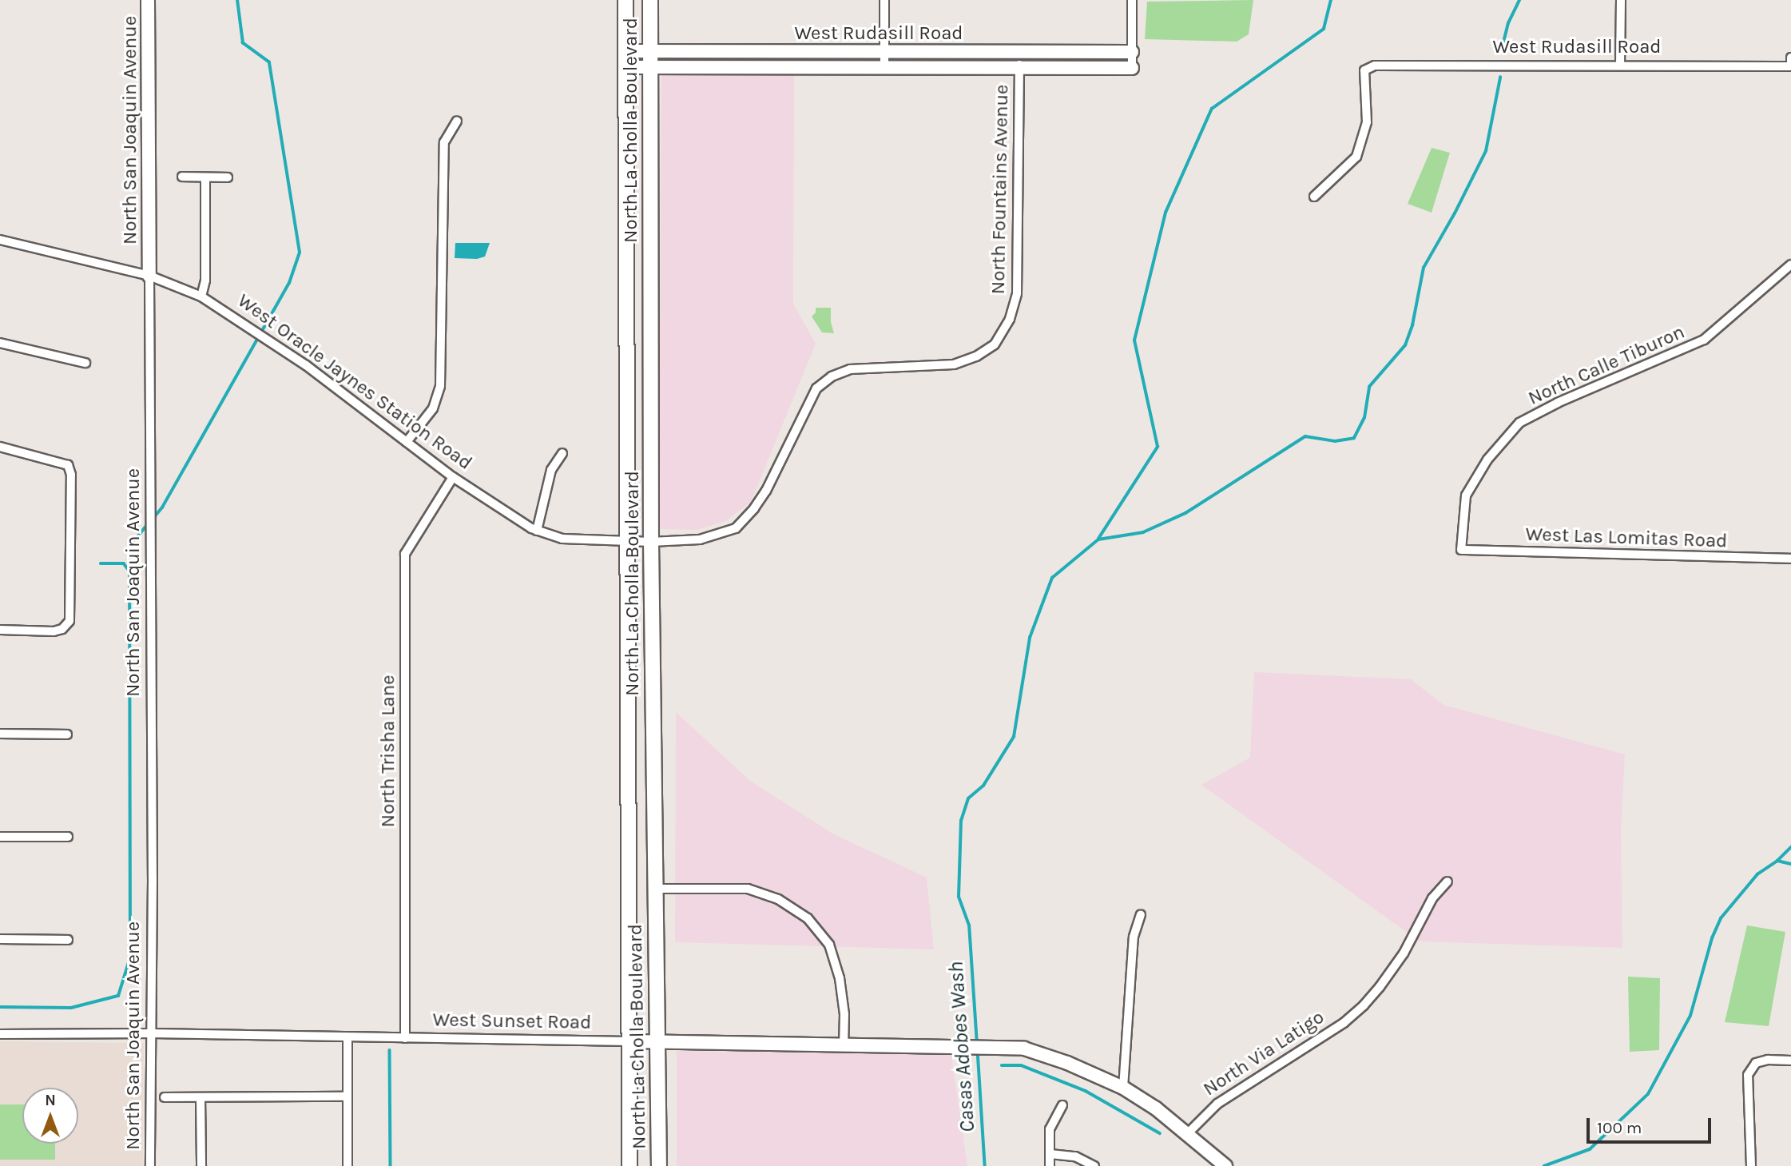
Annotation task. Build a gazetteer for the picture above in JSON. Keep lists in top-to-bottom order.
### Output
{
  "streets": {
    "main road": ["North La Cholla Boulevard"],
    "street": [
      "West Rudasill Road",
      "North San Joaquin Avenue",
      "North Fountains Avenue",
      "North Calle Tiburon",
      "West Oracle Jaynes Station Road",
      "West Las Lomitas Road",
      "North Trisha Lane",
      "West Sunset Road",
      "North Via Latigo"
    ]
  },
  "crossings": [
    ["West Rudasill Road", "North La Cholla Boulevard"],
    ["West Rudasill Road", "North Fountains Avenue"],
    ["North San Joaquin Avenue", "West Oracle Jaynes Station Road"],
    ["North San Joaquin Avenue", "West Sunset Road"],
    ["North La Cholla Boulevard", "North Fountains Avenue"],
    ["North La Cholla Boulevard", "West Oracle Jaynes Station Road"],
    ["North La Cholla Boulevard", "West Sunset Road"],
    ["North Fountains Avenue", "West Oracle Jaynes Station Road"],
    ["North Calle Tiburon", "West Las Lomitas Road"],
    ["West Oracle Jaynes Station Road", "North Trisha Lane"],
    ["North Trisha Lane", "West Sunset Road"]
  ],
  "water": ["Casas Adobes Wash"],
  "scale_bar": "100 m",
  "north": "top"
}
